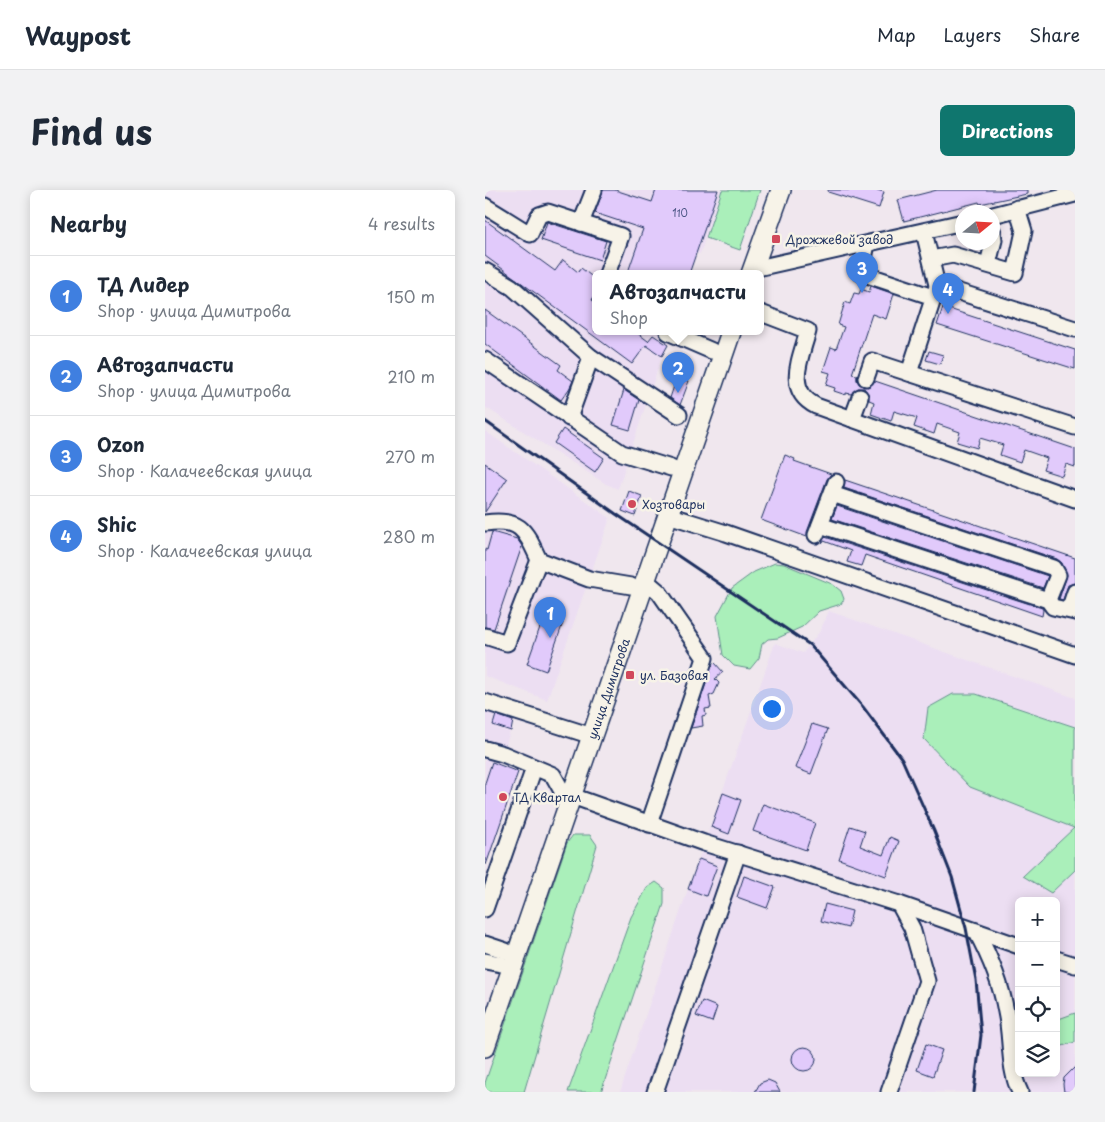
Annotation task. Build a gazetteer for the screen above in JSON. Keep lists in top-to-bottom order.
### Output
{
  "streets": {
    "main road": ["улица Димитрова"]
  },
  "places": {
    "transit": ["Дрожжевой завод", "ул. Базовая"],
    "other": ["Хозтовары", "ТД Квартал"]
  },
  "house_numbers": ["110"],
  "north": "right",
  "page": {
    "header": "Waypost",
    "nav": ["Map", "Layers", "Share"],
    "title": "Find us",
    "buttons": "Directions",
    "heading": ["Nearby", "4 results"],
    "pins": [
      "3",
      "4",
      "2",
      "1"
    ],
    "list": [
      {
        "mark": "1",
        "name": "ТД Лидер",
        "note": "Shop · улица Димитрова",
        "value": "150 m"
      },
      {
        "mark": "2",
        "name": "Автозапчасти",
        "note": "Shop · улица Димитрова",
        "value": "210 m"
      },
      {
        "mark": "3",
        "name": "Ozon",
        "note": "Shop · Калачеевская улица",
        "value": "270 m"
      },
      {
        "mark": "4",
        "name": "Shic",
        "note": "Shop · Калачеевская улица",
        "value": "280 m"
      }
    ],
    "popup": ["Автозапчасти", "Shop"],
    "map_buttons": ["+", "−"]
  }
}
